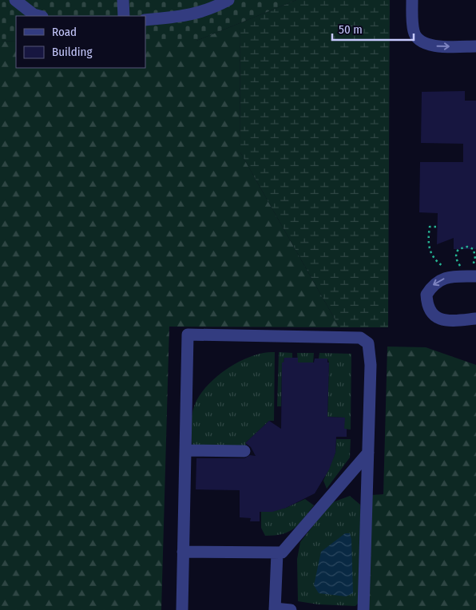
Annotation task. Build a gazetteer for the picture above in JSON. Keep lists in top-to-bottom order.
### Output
{
  "legend": ["Road", "Building"],
  "scale_bar": "50 m"
}
